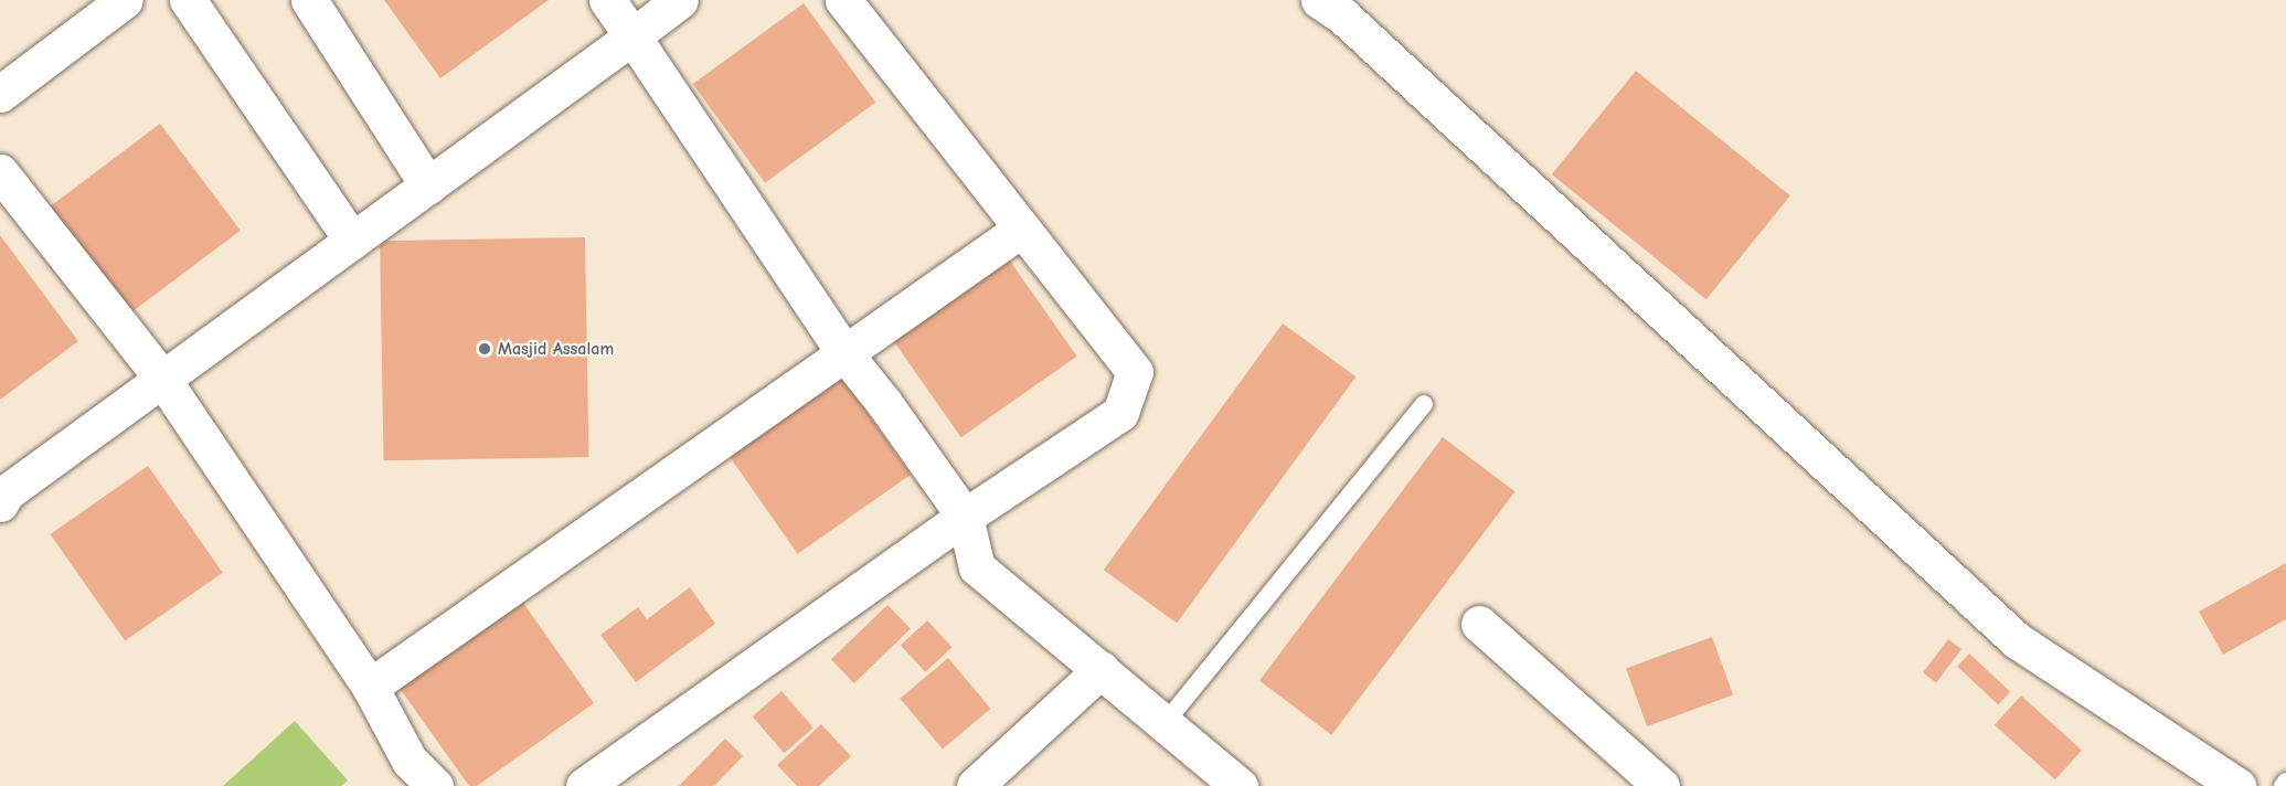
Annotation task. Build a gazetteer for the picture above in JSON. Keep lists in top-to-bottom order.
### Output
{
  "places": ["Masjid Assalam"]
}
